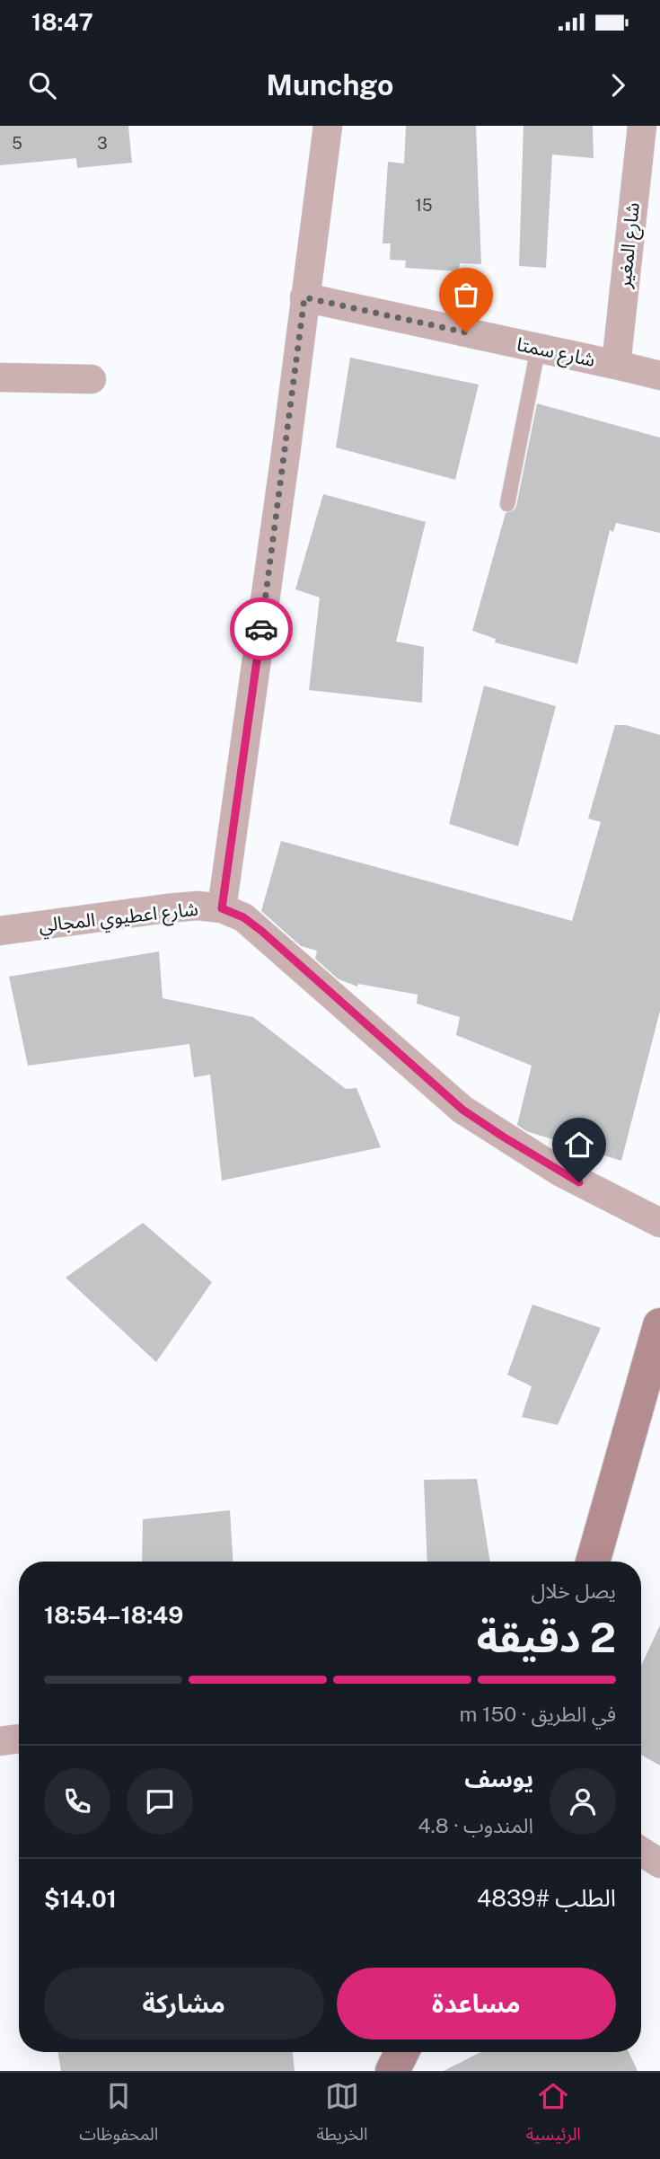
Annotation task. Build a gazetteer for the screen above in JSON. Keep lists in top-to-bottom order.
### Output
{
  "streets": {
    "street": ["شارع المغير", "شارع سمتا", "شارع اعطيوي المجالي"]
  },
  "crossings": [
    ["شارع المغير", "شارع سمتا"]
  ],
  "house_numbers": ["5", "3", "15"],
  "page": {
    "status": "18:47",
    "header": "Munchgo",
    "heading": ["2 دقيقة", "يصل خلال", "18:49–18:54"],
    "panel": [
      "يوسف",
      "المندوب · 4.8",
      "الطلب #4839",
      "$14.01"
    ],
    "bar": "في الطريق · 150 m",
    "buttons": ["مساعدة", "مشاركة"],
    "tabs": ["الرئيسية", "الخريطة", "المحفوظات"]
  }
}
